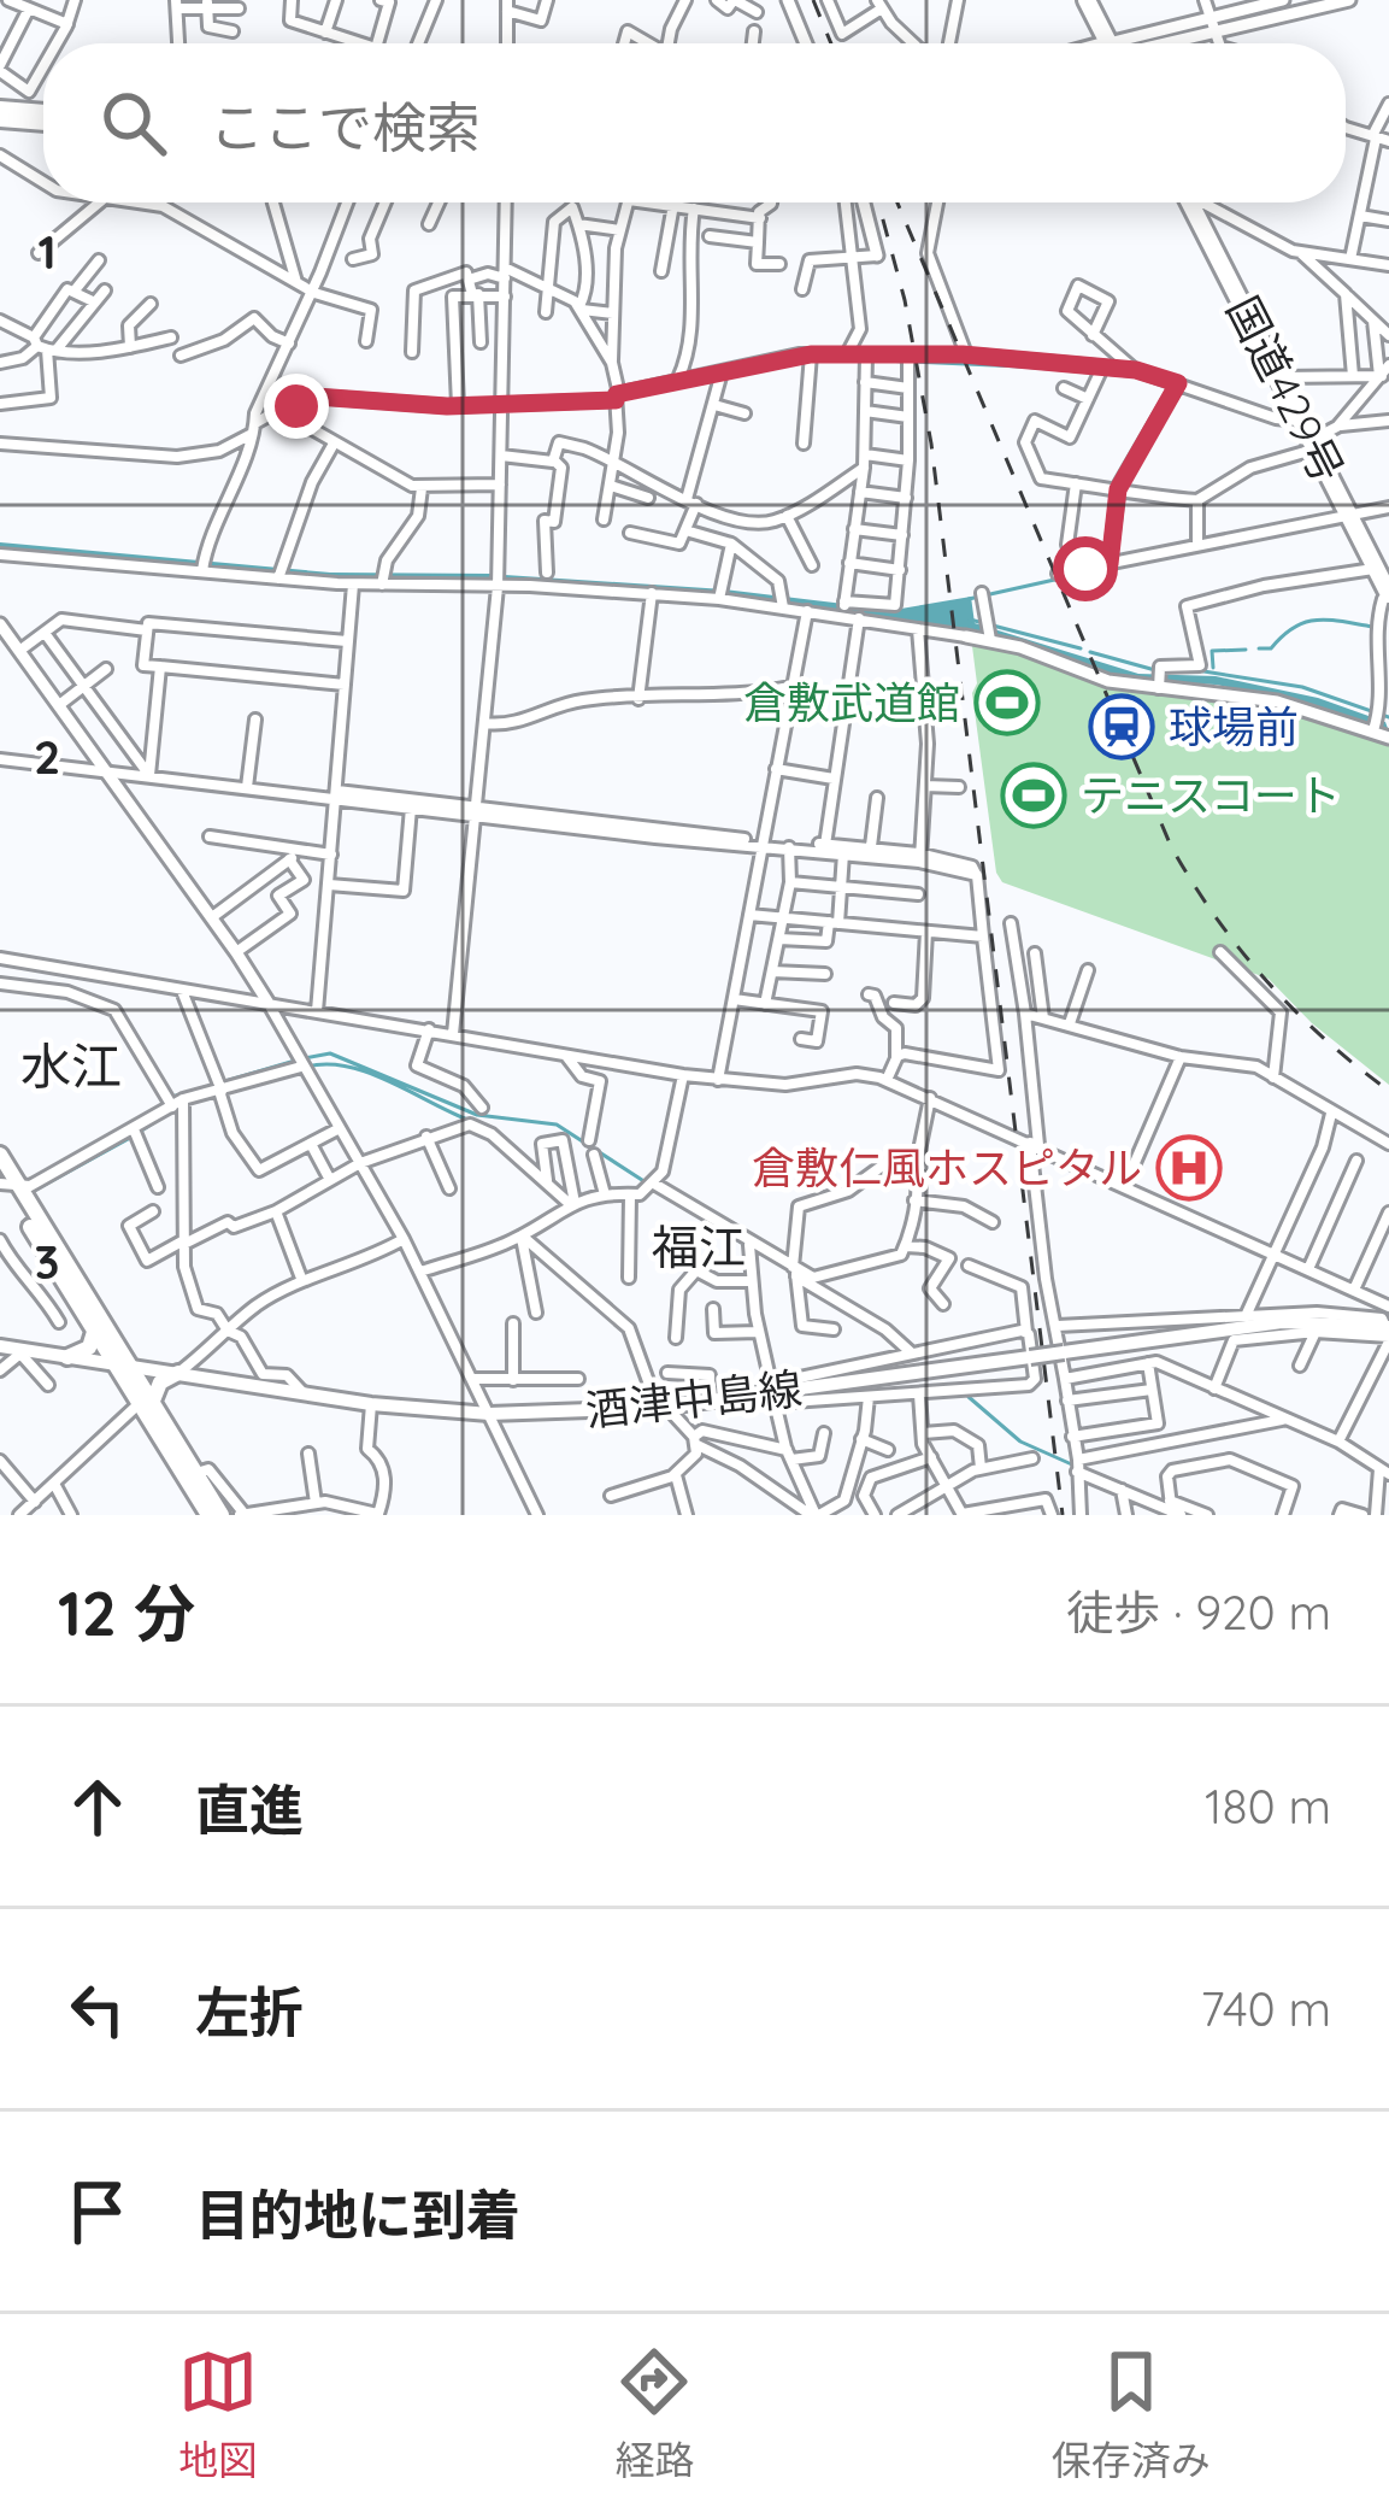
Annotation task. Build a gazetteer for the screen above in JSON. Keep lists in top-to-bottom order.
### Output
{
  "streets": {
    "highway": ["国道429号"],
    "main road": ["酒津中島線"]
  },
  "districts": ["水江", "福江"],
  "places": {
    "sports": ["倉敷武道館", "テニスコート"],
    "station": ["球場前"],
    "hospital": ["倉敷仁風ホスピタル"]
  },
  "page": {
    "search": "ここで検索",
    "heading": ["12 分", "徒歩 · 920 m"],
    "list": [
      ["直進", "180 m"],
      ["左折", "740 m"],
      "目的地に到着"
    ],
    "nav": ["地図", "経路", "保存済み"]
  },
  "grid": {
    "rows": ["1", "2", "3"]
  }
}
